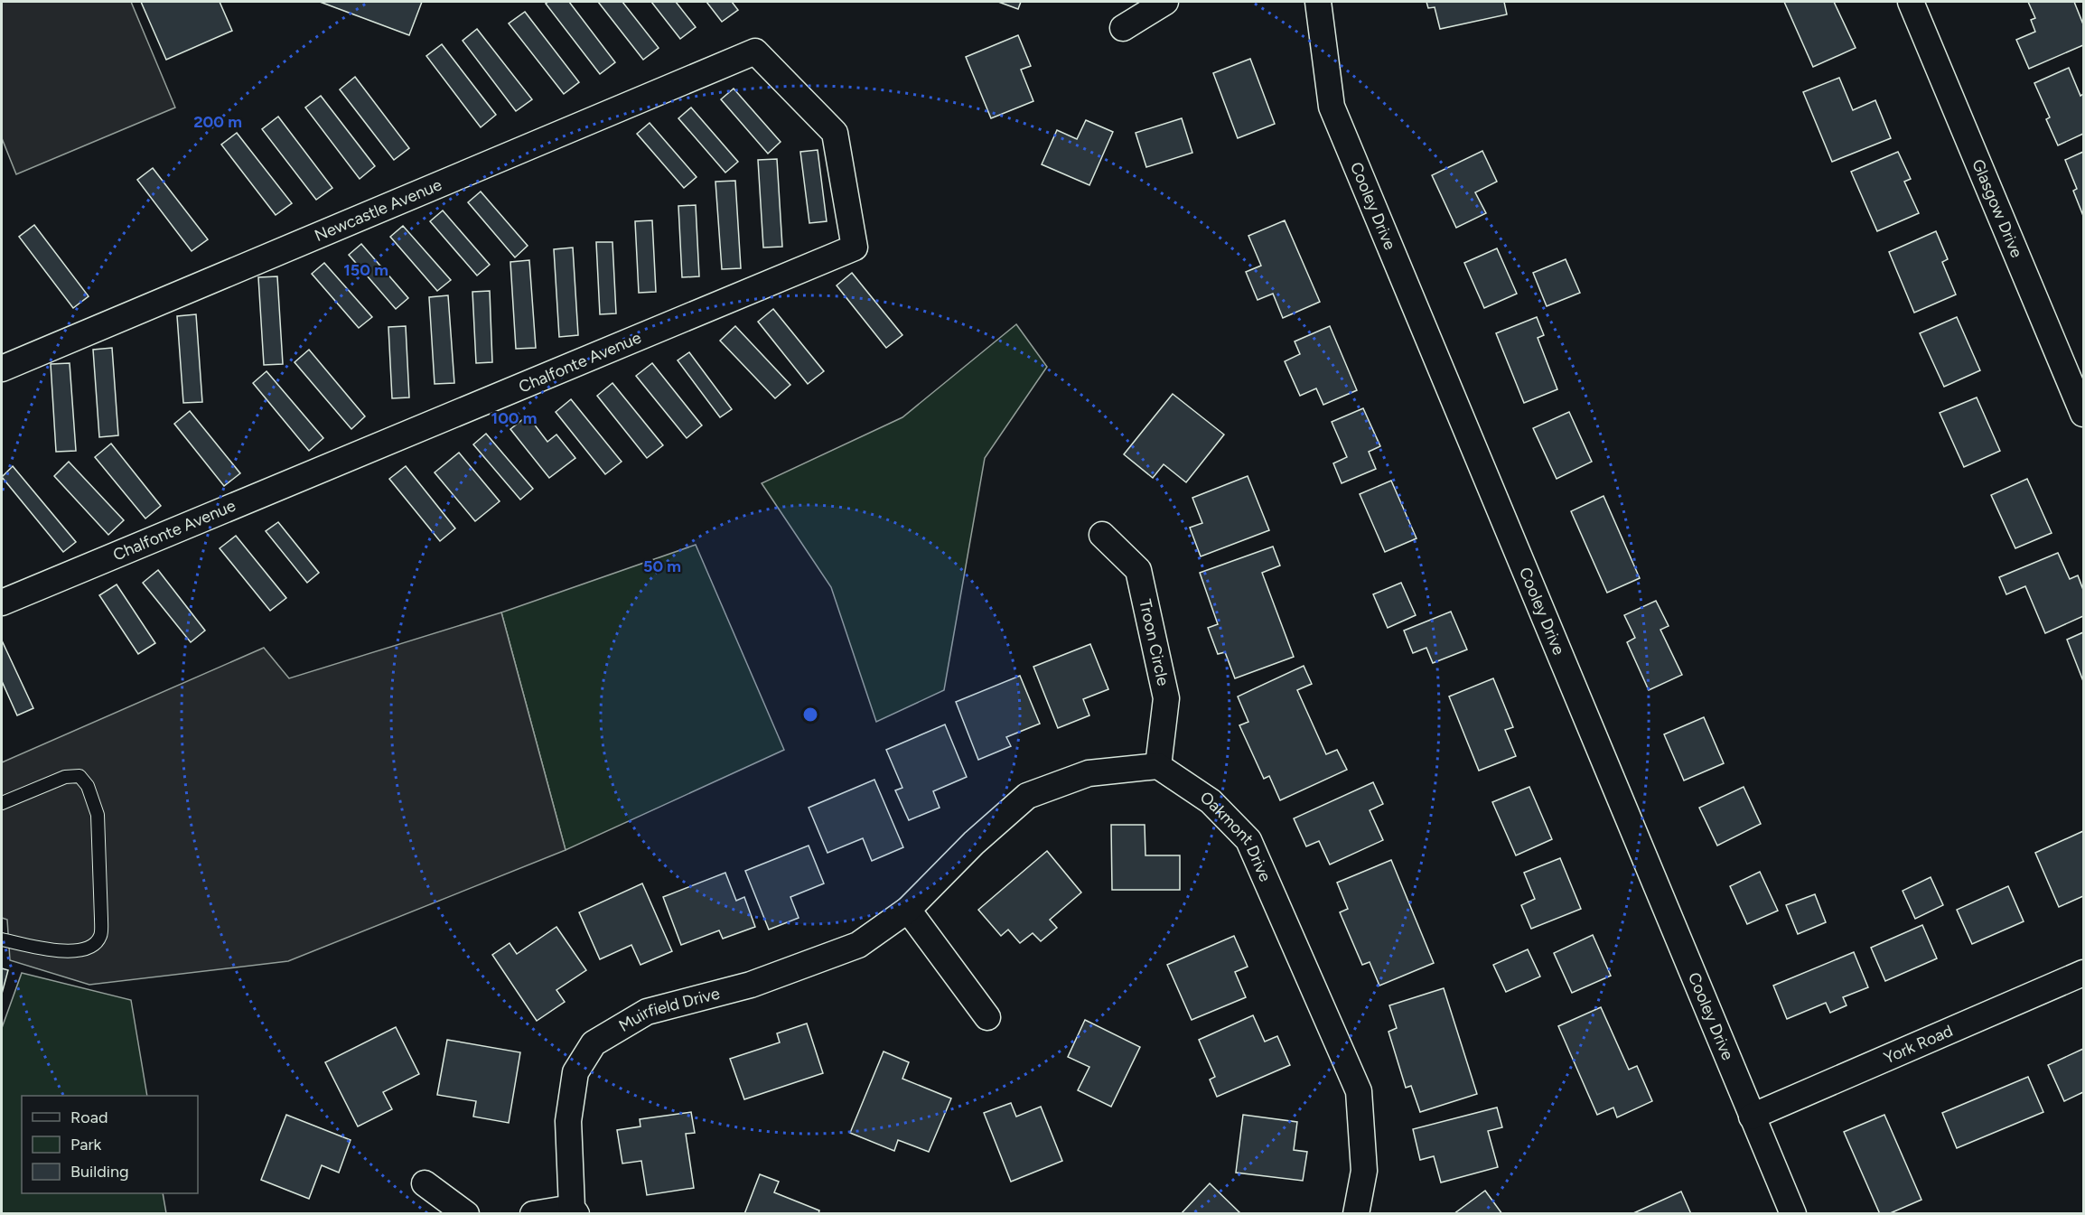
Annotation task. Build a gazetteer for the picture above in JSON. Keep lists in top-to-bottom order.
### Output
{
  "streets": {
    "street": [
      "Cooley Drive",
      "Glasgow Drive",
      "Newcastle Avenue",
      "Chalfonte Avenue",
      "Troon Circle",
      "Oakmont Drive",
      "Muirfield Drive",
      "York Road"
    ]
  },
  "crossings": [
    ["Cooley Drive", "York Road"],
    ["Newcastle Avenue", "Chalfonte Avenue"],
    ["Troon Circle", "Oakmont Drive"]
  ],
  "legend": ["Road", "Park", "Building"],
  "rings": [
    "200 m",
    "150 m",
    "100 m",
    "50 m"
  ]
}
